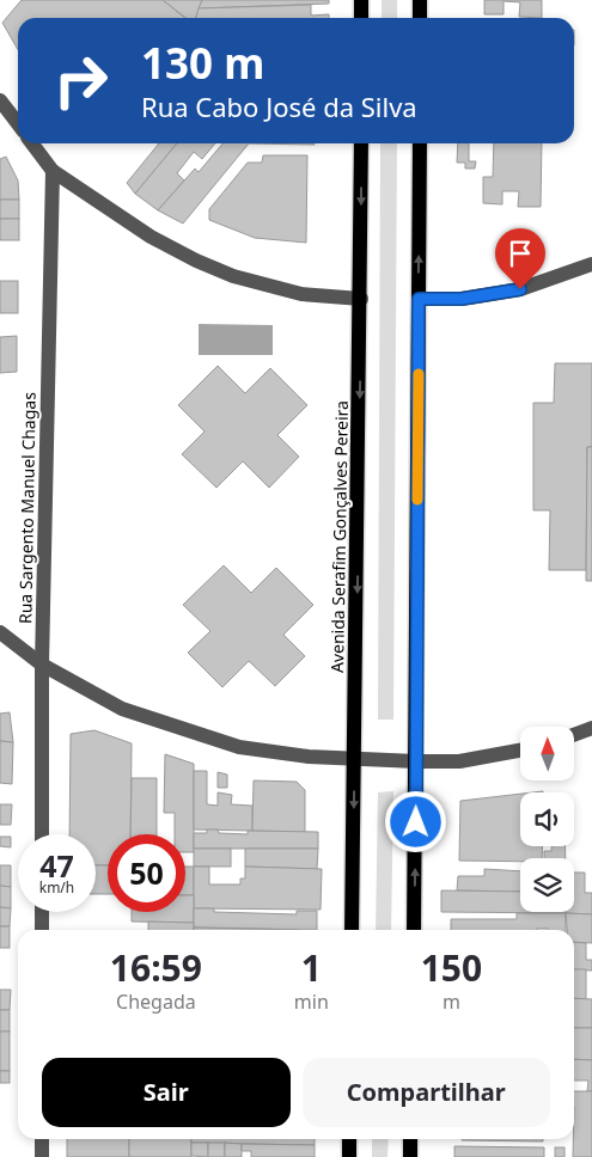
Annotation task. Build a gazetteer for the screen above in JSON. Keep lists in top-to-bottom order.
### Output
{
  "streets": {
    "main road": ["Avenida Serafim Gonçalves Pereira"],
    "street": ["Rua Sargento Manuel Chagas"]
  },
  "north": "top",
  "page": {
    "turn": ["130 m", "Rua Cabo José da Silva"],
    "speed": "47 km/h",
    "limit": "50",
    "eta": [
      "16:59",
      "Chegada",
      "1",
      "min",
      "150",
      "m"
    ],
    "buttons": ["Sair", "Compartilhar"]
  }
}
